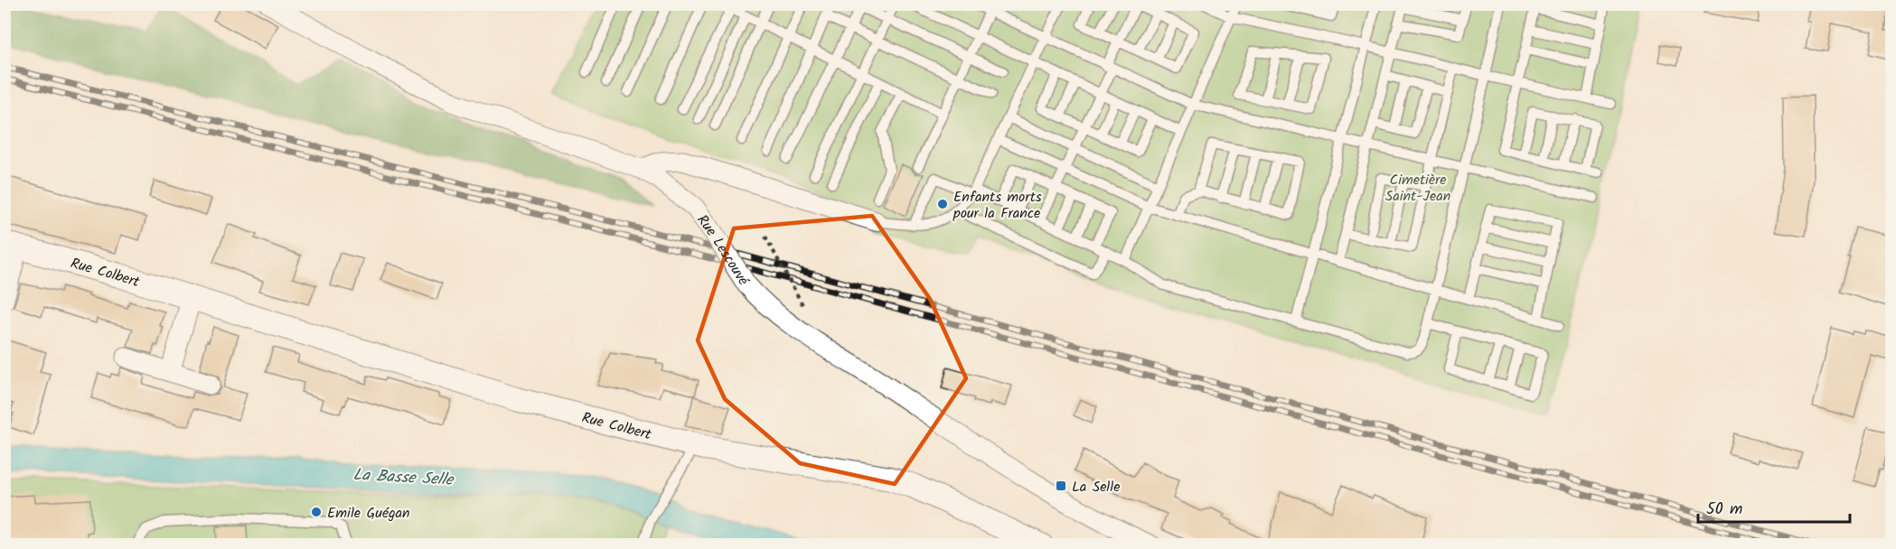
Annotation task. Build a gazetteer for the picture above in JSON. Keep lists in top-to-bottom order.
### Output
{
  "streets": {
    "street": ["Rue Lescouvé", "Rue Colbert"]
  },
  "water": ["La Basse Selle"],
  "parks": ["Cimetière Saint-Jean"],
  "places": {
    "other": ["Enfants morts pour la France", "Emile Guégan"],
    "transit": ["La Selle"]
  },
  "scale_bar": "50 m"
}
